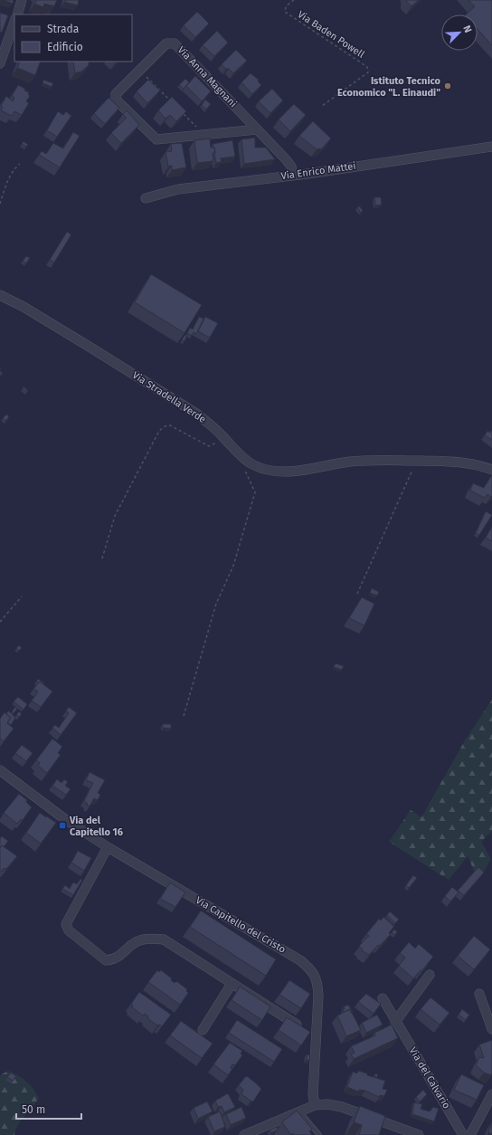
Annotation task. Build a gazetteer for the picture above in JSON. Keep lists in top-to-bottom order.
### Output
{
  "streets": {
    "street": [
      "Via Anna Magnani",
      "Via Enrico Mattei",
      "Via Stradella Verde",
      "Via Capitello del Cristo",
      "Via del Calvario"
    ],
    "path": ["Via Baden Powell"]
  },
  "crossings": [
    ["Via Anna Magnani", "Via Enrico Mattei"]
  ],
  "places": {
    "other": ["Istituto Tecnico Economico \"L. Einaudi\""],
    "transit": ["Via del Capitello 16"]
  },
  "legend": ["Strada", "Edificio"],
  "scale_bar": "50 m",
  "north": "top right"
}
